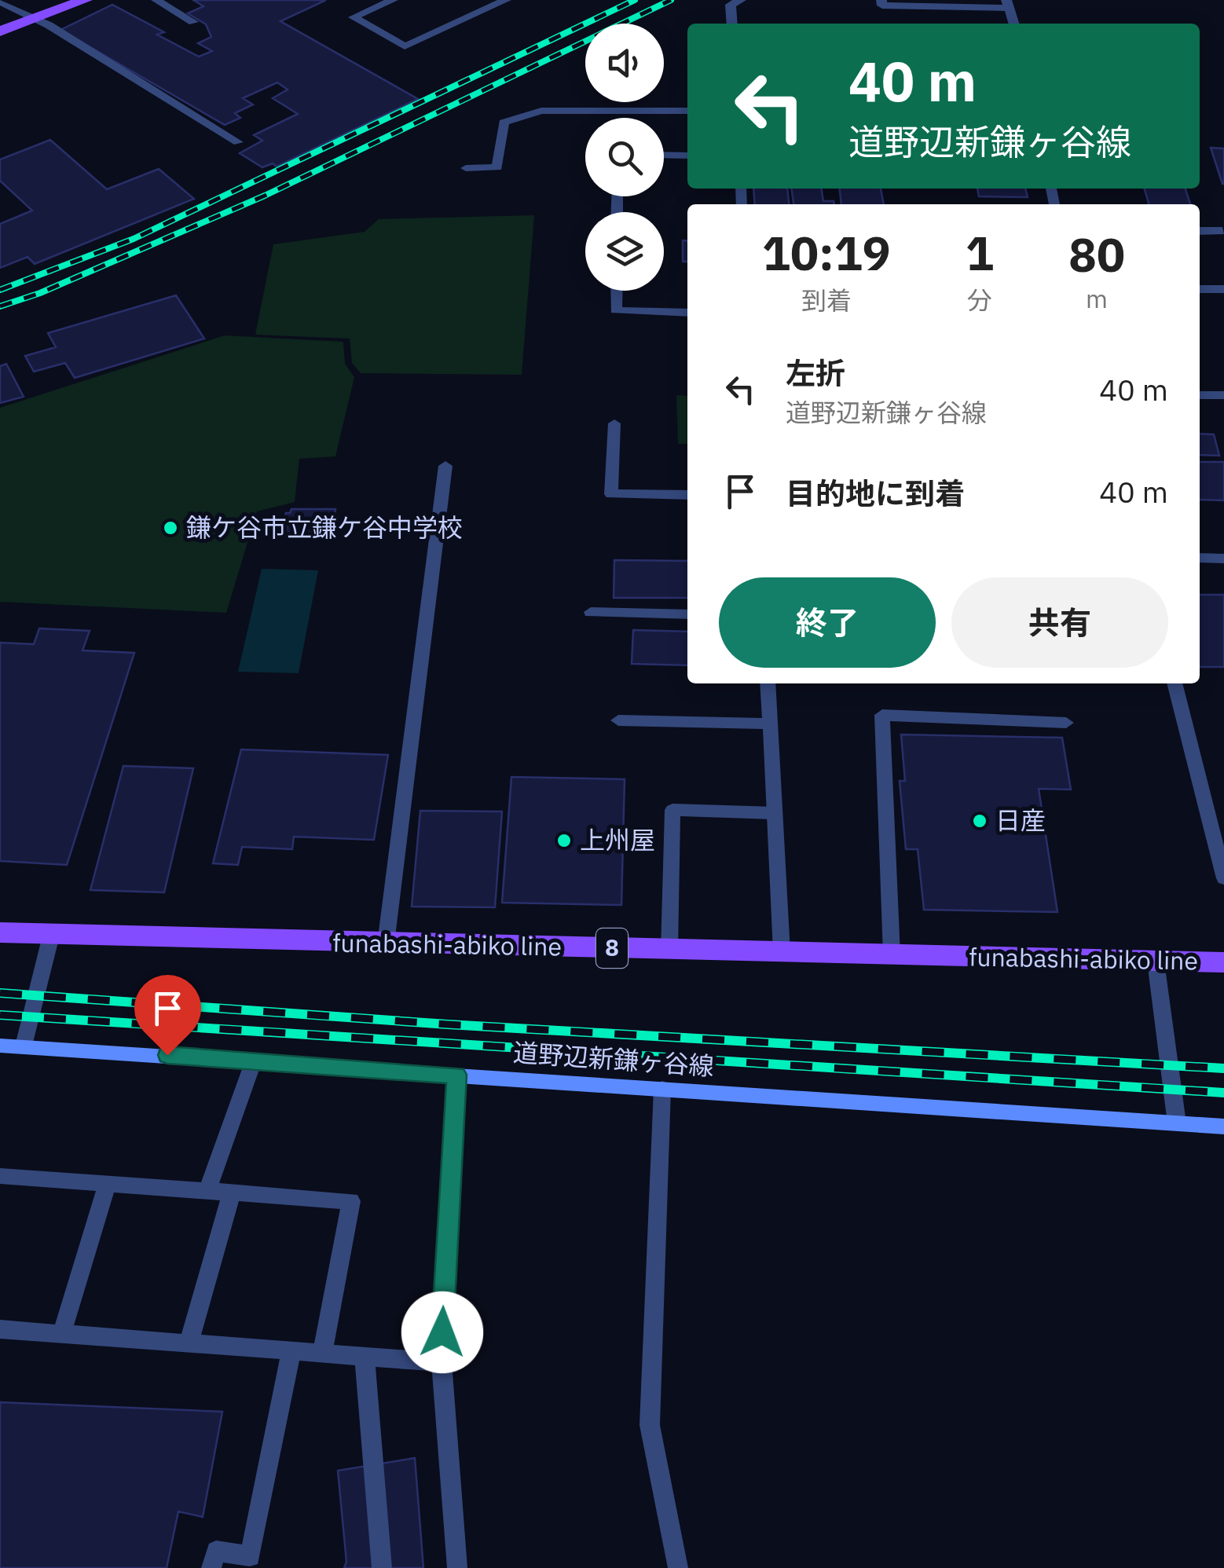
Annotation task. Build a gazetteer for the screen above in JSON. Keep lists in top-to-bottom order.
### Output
{
  "streets": {
    "main road": ["funabashi-abiko line", "8"],
    "street": ["道野辺新鎌ヶ谷線"]
  },
  "places": ["鎌ケ谷市立鎌ケ谷中学校", "日産", "上州屋"],
  "page": {
    "turn": ["40 m", "道野辺新鎌ヶ谷線"],
    "eta": [
      "10:19",
      "到着",
      "1",
      "分",
      "80",
      "m"
    ],
    "list": [
      {
        "name": "左折",
        "note": "道野辺新鎌ヶ谷線",
        "value": "40 m"
      },
      {
        "name": "目的地に到着",
        "value": "40 m"
      }
    ],
    "buttons": ["終了", "共有"]
  }
}
